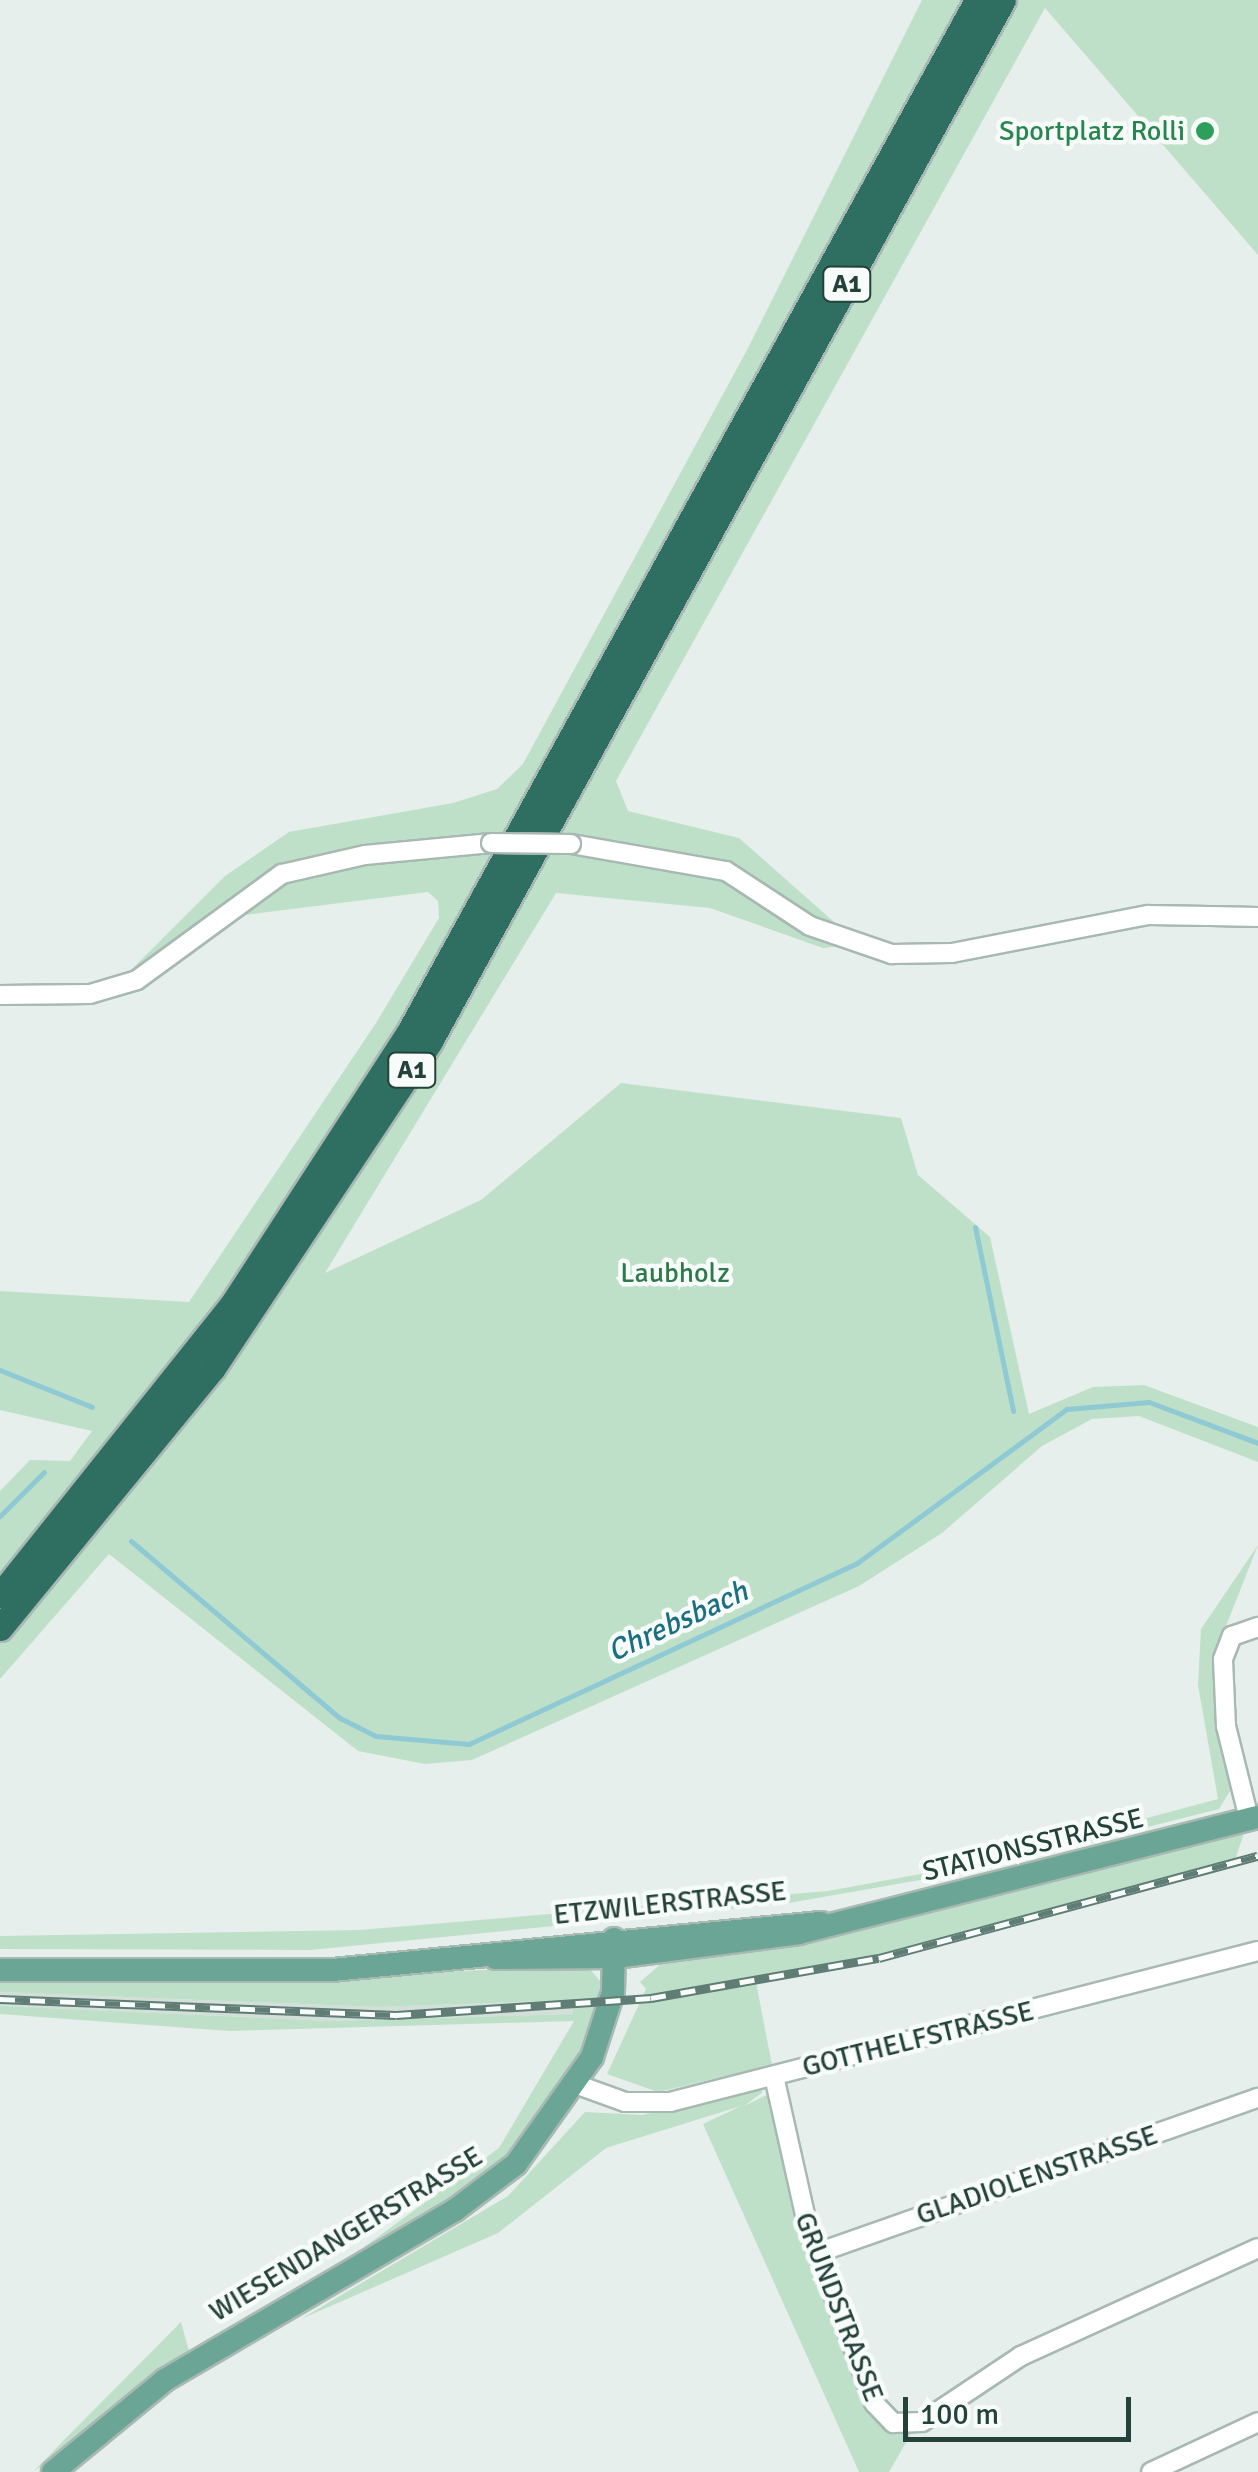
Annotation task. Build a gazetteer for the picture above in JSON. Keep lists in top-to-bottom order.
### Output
{
  "streets": {
    "highway": ["A1"],
    "main road": ["STATIONSSTRASSE", "ETZWILERSTRASSE", "WIESENDANGERSTRASSE"],
    "street": ["GOTTHELFSTRASSE", "GLADIOLENSTRASSE", "GRUNDSTRASSE"]
  },
  "crossings": [
    ["STATIONSSTRASSE", "ETZWILERSTRASSE"],
    ["ETZWILERSTRASSE", "WIESENDANGERSTRASSE"],
    ["GOTTHELFSTRASSE", "WIESENDANGERSTRASSE"],
    ["GOTTHELFSTRASSE", "GRUNDSTRASSE"],
    ["GLADIOLENSTRASSE", "GRUNDSTRASSE"]
  ],
  "water": ["Chrebsbach"],
  "parks": ["Laubholz"],
  "places": ["Sportplatz Rolli"],
  "scale_bar": "100 m"
}
